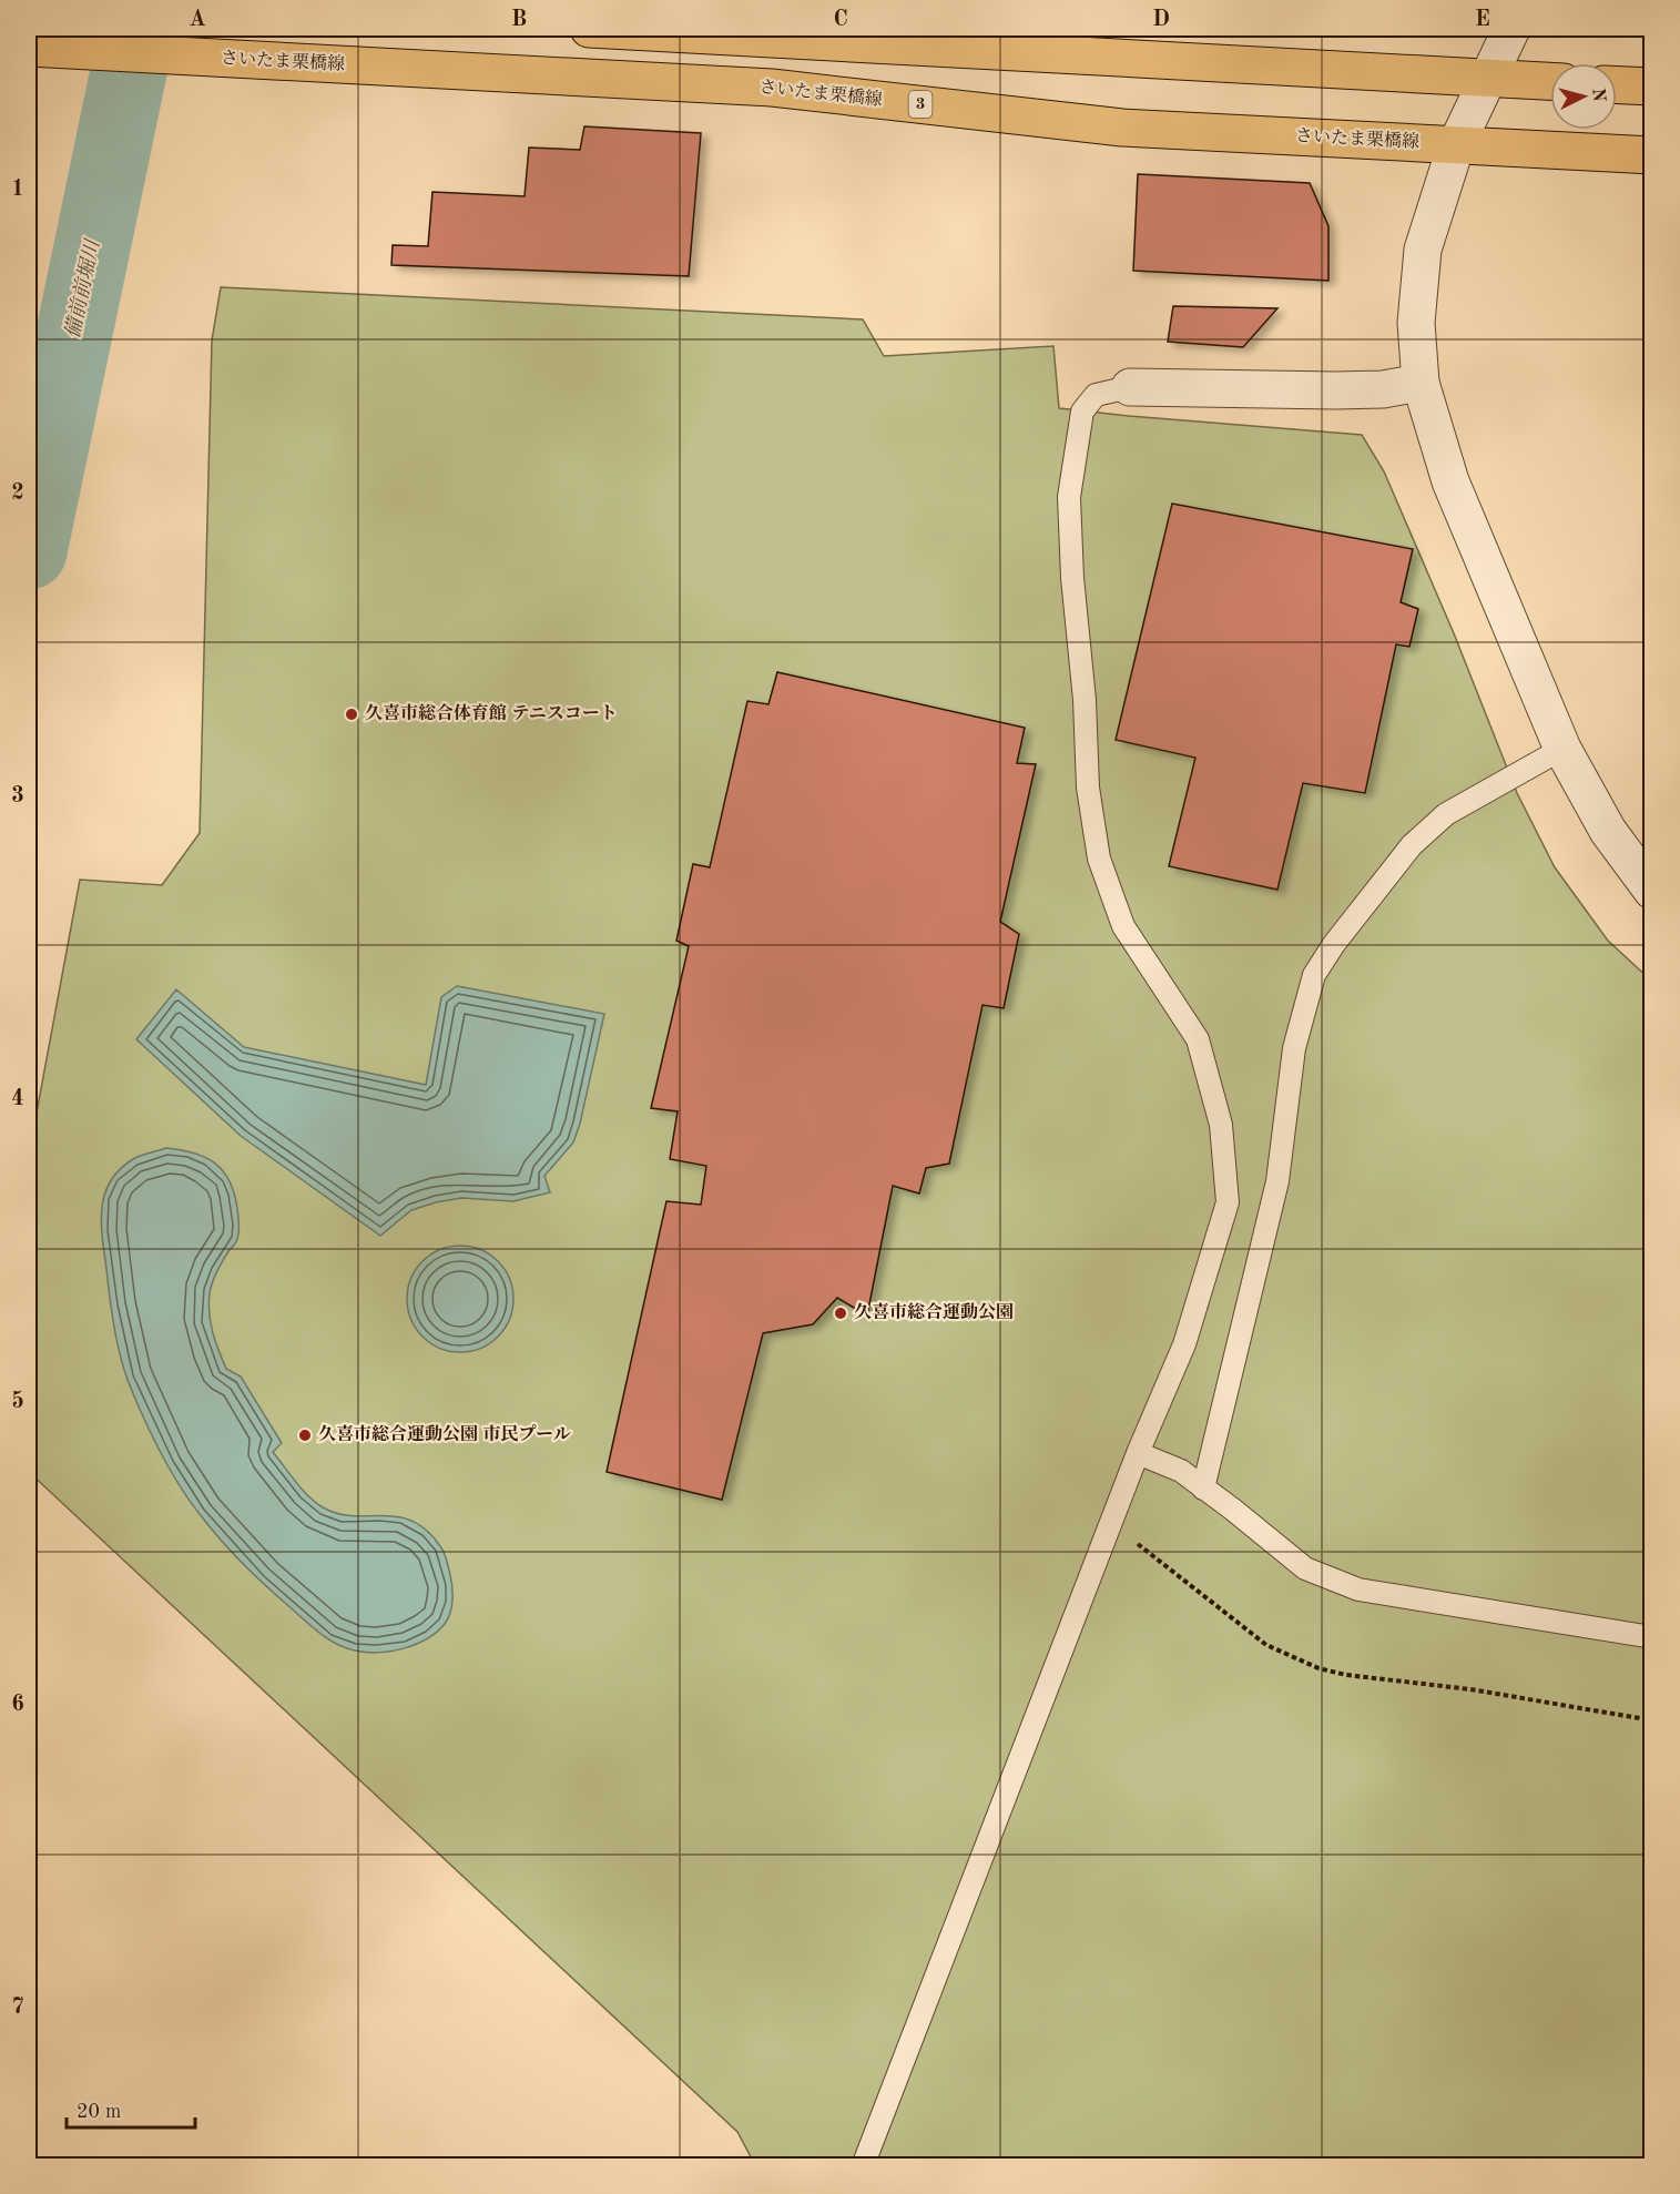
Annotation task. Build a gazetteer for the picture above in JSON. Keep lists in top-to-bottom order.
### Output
{
  "streets": {
    "main road": ["さいたま栗橋線", "3"]
  },
  "water": ["備前前堀川"],
  "places": ["久喜市総合体育館 テニスコート", "久喜市総合運動公園", "久喜市総合運動公園 市民プール"],
  "scale_bar": "20 m",
  "north": "right",
  "grid": {
    "columns": [
      "A",
      "B",
      "C",
      "D",
      "E"
    ],
    "rows": [
      "1",
      "2",
      "3",
      "4",
      "5",
      "6",
      "7"
    ]
  }
}
